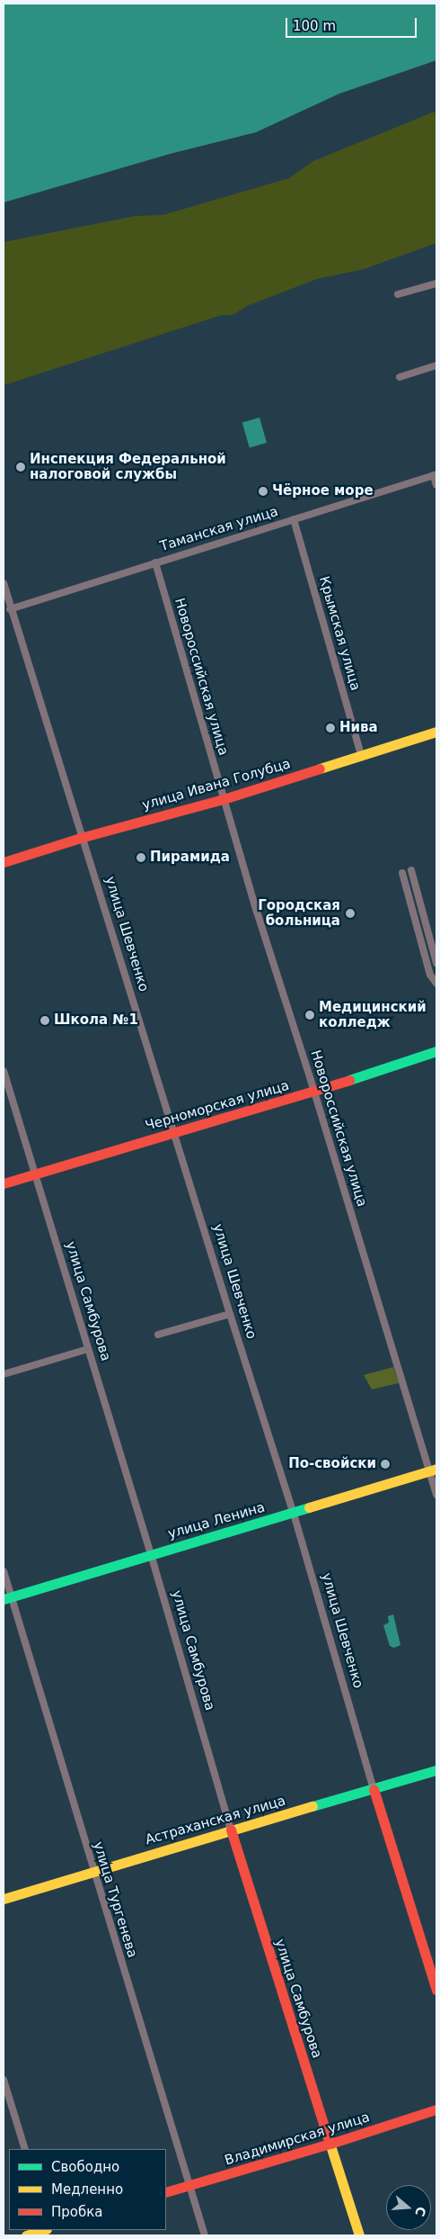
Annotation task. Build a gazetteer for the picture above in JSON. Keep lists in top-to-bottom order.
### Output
{
  "streets": {
    "street": [
      "Таманская улица",
      "Крымская улица",
      "Новороссийская улица",
      "улица Ивана Голубца",
      "улица Шевченко",
      "Черноморская улица",
      "улица Самбурова",
      "улица Ленина",
      "Астраханская улица",
      "улица Тургенева",
      "Владимирская улица"
    ]
  },
  "crossings": [
    ["Таманская улица", "Крымская улица"],
    ["Таманская улица", "Новороссийская улица"],
    ["Таманская улица", "улица Шевченко"],
    ["Крымская улица", "улица Ивана Голубца"],
    ["Новороссийская улица", "улица Ивана Голубца"],
    ["Новороссийская улица", "Черноморская улица"],
    ["Новороссийская улица", "улица Ленина"],
    ["улица Ивана Голубца", "улица Шевченко"],
    ["улица Шевченко", "Черноморская улица"],
    ["улица Шевченко", "улица Ленина"],
    ["улица Шевченко", "Астраханская улица"],
    ["Черноморская улица", "улица Самбурова"],
    ["улица Самбурова", "улица Ленина"],
    ["улица Самбурова", "Астраханская улица"],
    ["улица Самбурова", "Владимирская улица"],
    ["улица Ленина", "улица Тургенева"],
    ["Астраханская улица", "улица Тургенева"],
    ["улица Тургенева", "Владимирская улица"]
  ],
  "places": [
    "Инспекция Федеральной налоговой службы",
    "Чёрное море",
    "Нива",
    "Пирамида",
    "Городская больница",
    "Медицинский колледж",
    "Школа №1",
    "По-свойски"
  ],
  "legend": ["Свободно", "Медленно", "Пробка"],
  "scale_bar": "100 m",
  "north": "right"
}
